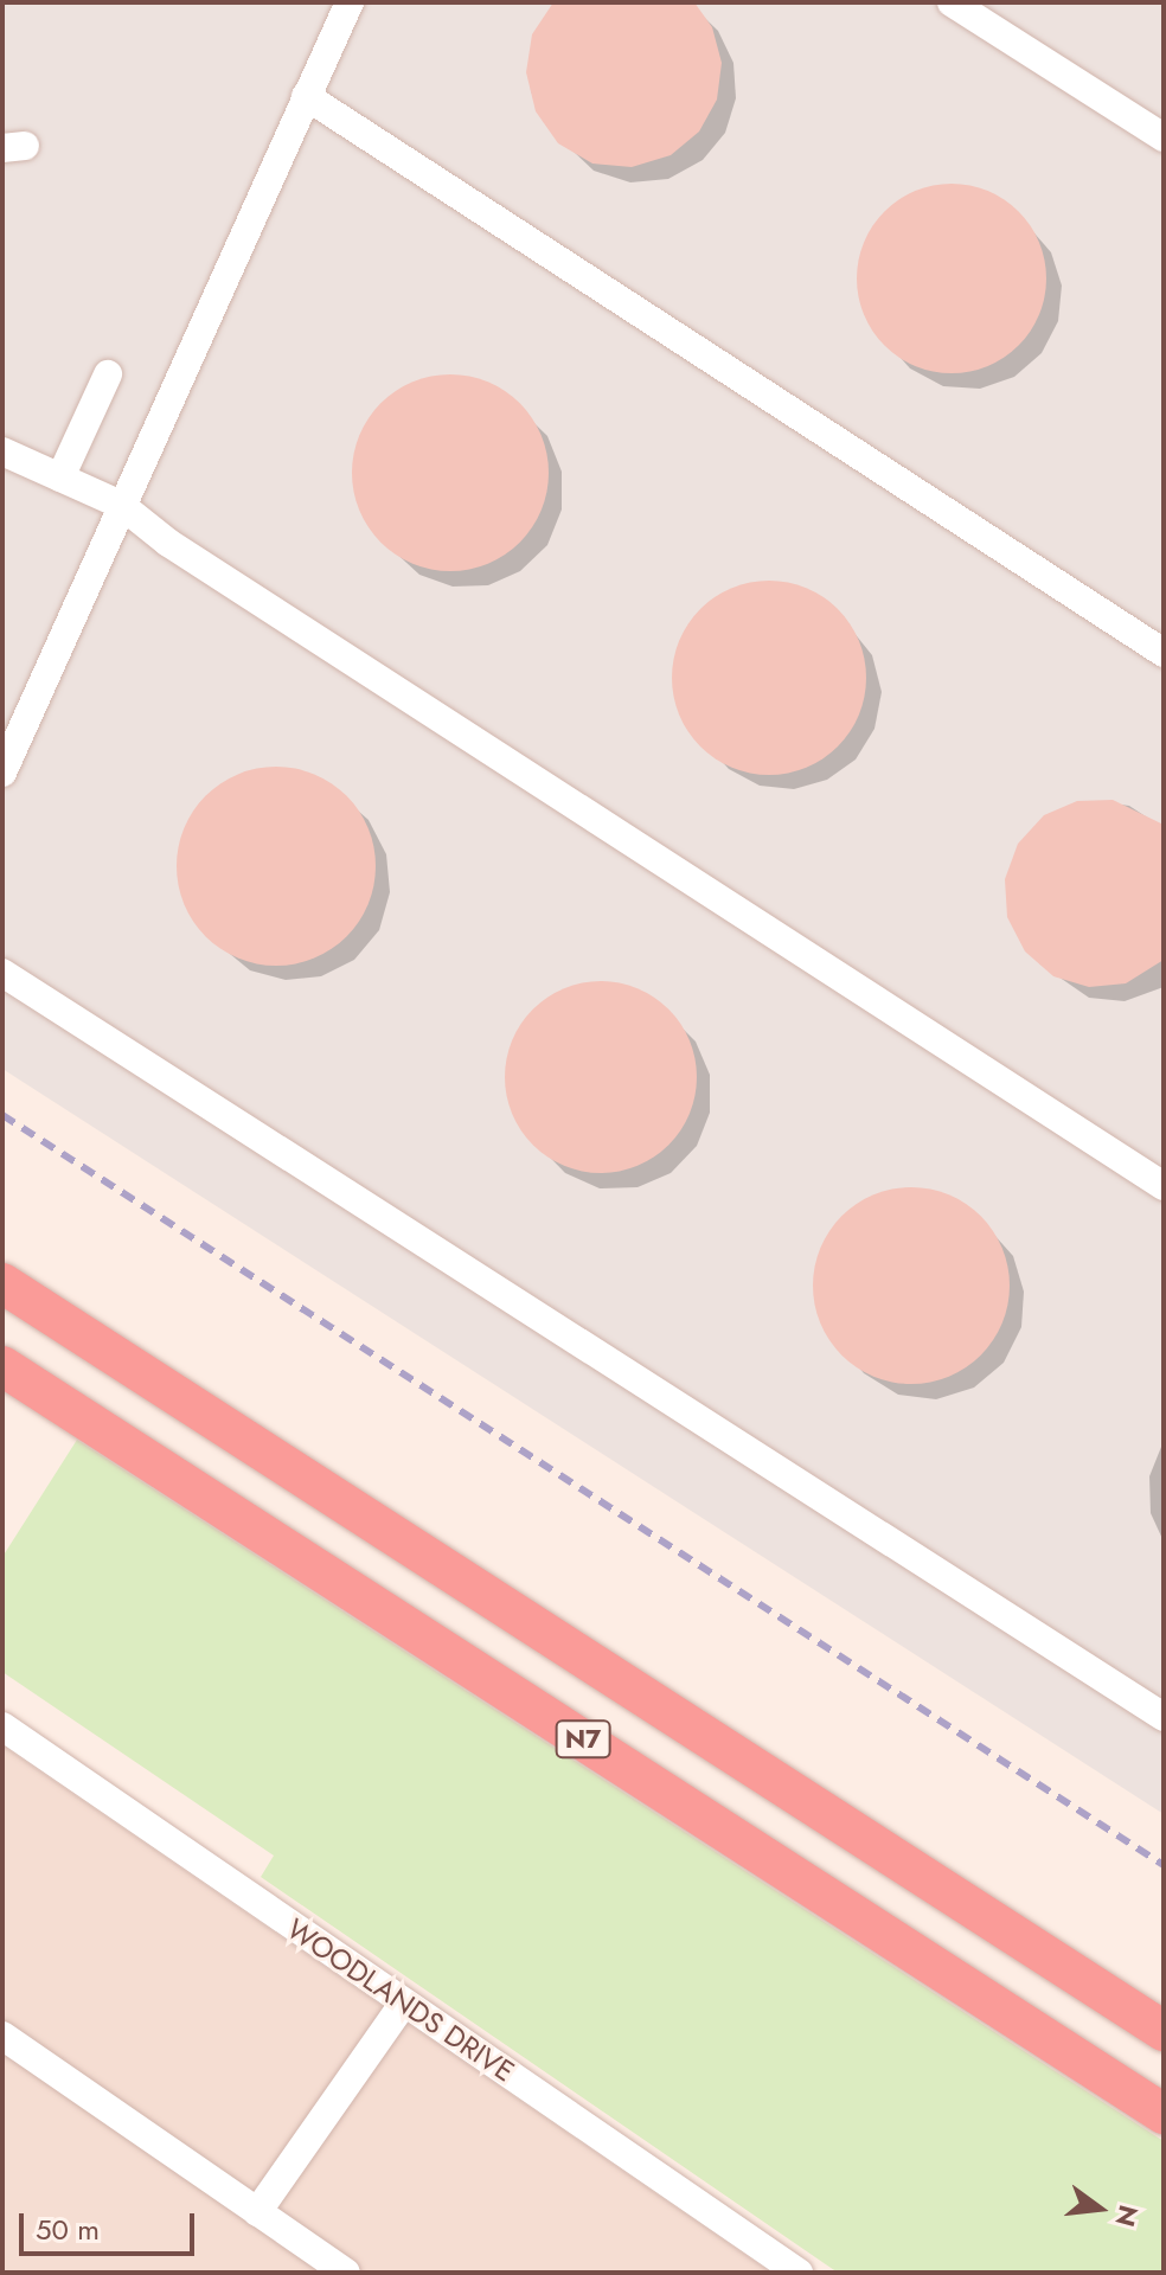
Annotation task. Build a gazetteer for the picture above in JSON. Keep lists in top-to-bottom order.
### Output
{
  "streets": {
    "highway": ["N7"],
    "street": ["WOODLANDS DRIVE"]
  },
  "scale_bar": "50 m",
  "north": "right"
}
